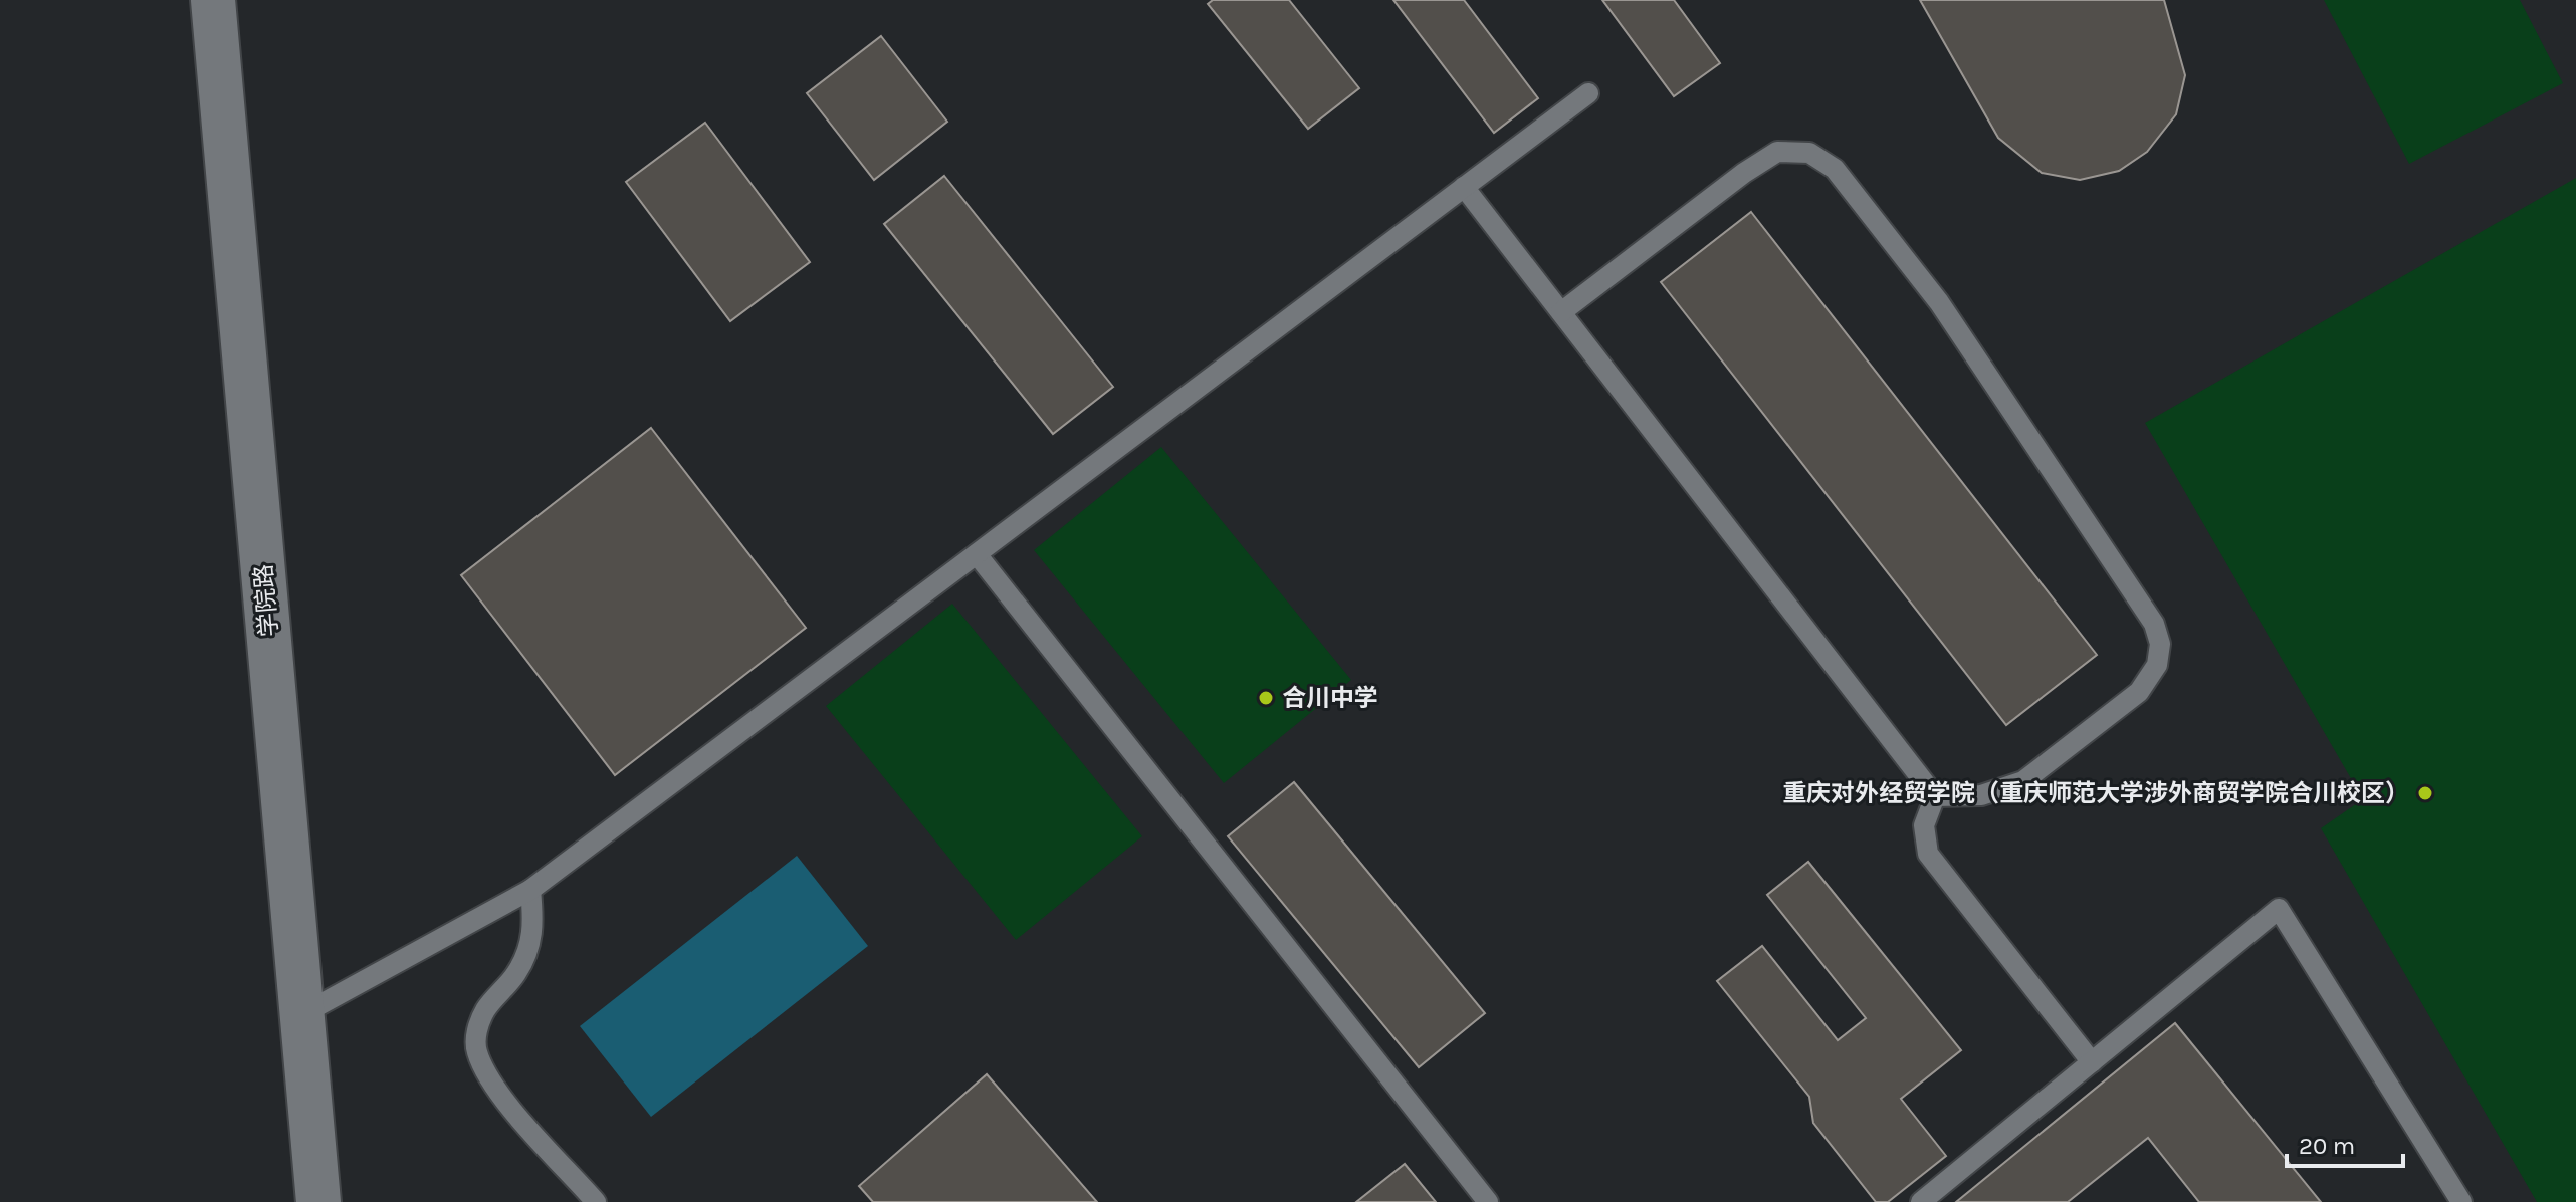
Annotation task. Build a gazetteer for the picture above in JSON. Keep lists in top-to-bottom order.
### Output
{
  "streets": {
    "street": ["学院路"]
  },
  "places": ["合川中学", "重庆对外经贸学院（重庆师范大学涉外商贸学院合川校区）"],
  "scale_bar": "20 m"
}
